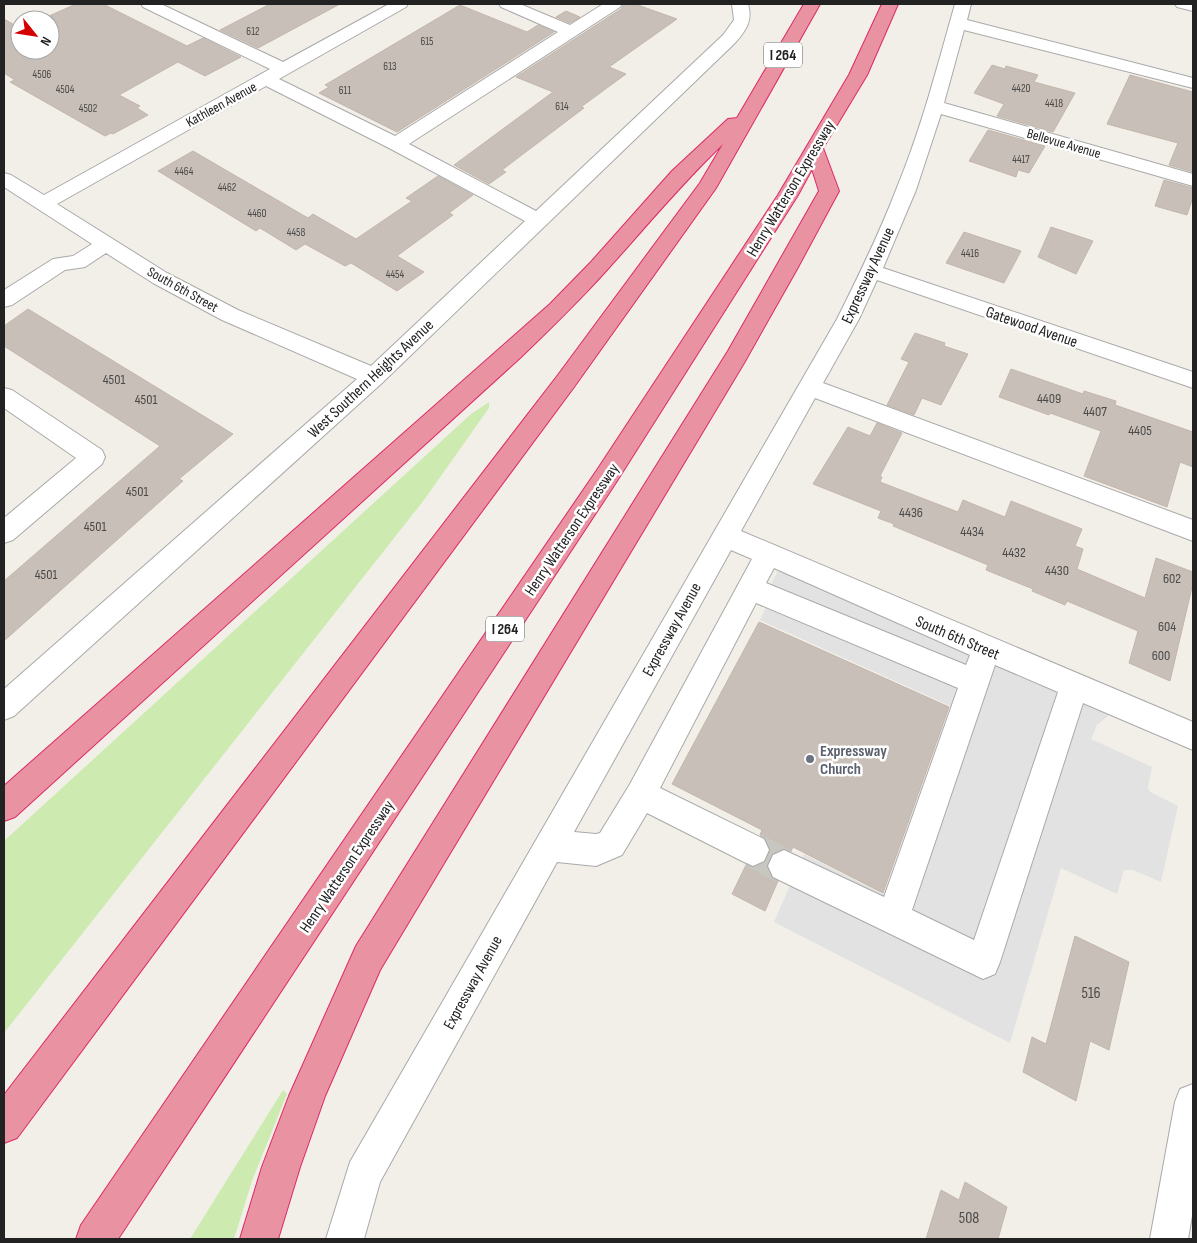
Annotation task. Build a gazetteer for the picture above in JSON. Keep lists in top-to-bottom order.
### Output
{
  "streets": {
    "highway": ["I 264", "Henry Watterson Expressway"],
    "street": [
      "Kathleen Avenue",
      "Bellevue Avenue",
      "Expressway Avenue",
      "South 6th Street",
      "Gatewood Avenue",
      "West Southern Heights Avenue"
    ]
  },
  "crossings": [
    ["Kathleen Avenue", "South 6th Street"],
    ["Bellevue Avenue", "Expressway Avenue"],
    ["Expressway Avenue", "South 6th Street"],
    ["Expressway Avenue", "Gatewood Avenue"],
    ["South 6th Street", "West Southern Heights Avenue"]
  ],
  "places": ["Expressway Church"],
  "house_numbers": [
    "612",
    "615",
    "613",
    "4506",
    "4420",
    "4504",
    "611",
    "4418",
    "614",
    "4502",
    "4417",
    "4464",
    "4462",
    "4460",
    "4458",
    "4416",
    "4454",
    "4501",
    "4409",
    "4501",
    "4407",
    "4405",
    "4501",
    "4436",
    "4501",
    "4434",
    "4432",
    "4430",
    "4501",
    "602",
    "604",
    "600",
    "516",
    "508"
  ],
  "north": "bottom right"
}
